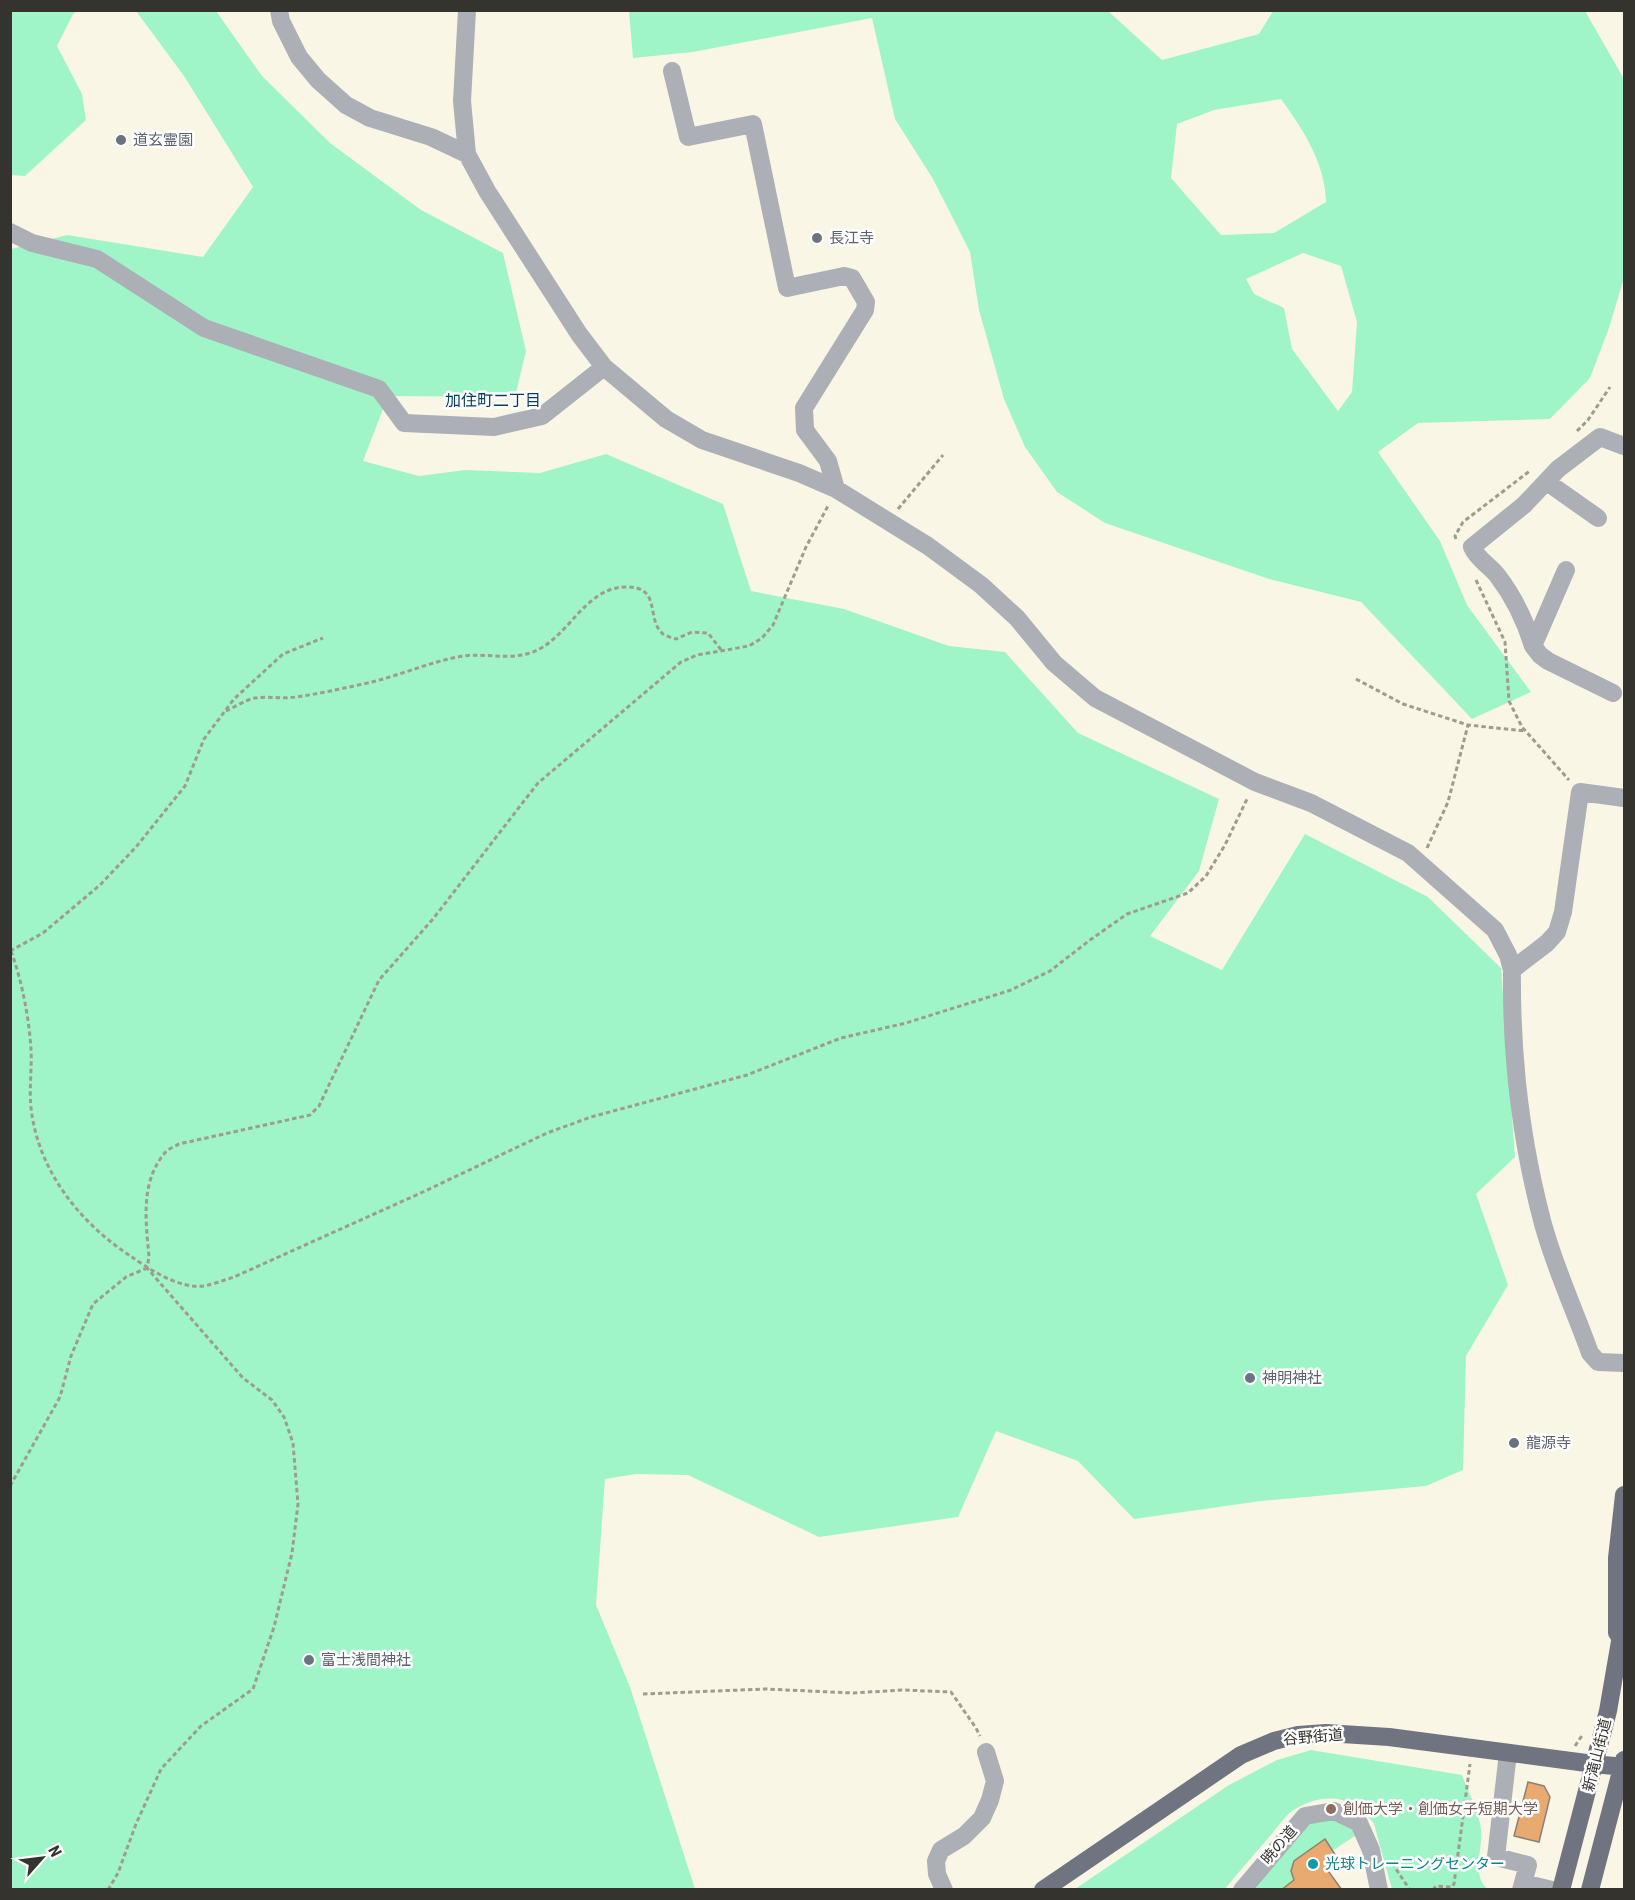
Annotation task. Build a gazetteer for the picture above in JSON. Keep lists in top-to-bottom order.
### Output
{
  "streets": {
    "main road": ["谷野街道", "新滝山街道"],
    "street": ["暁の道"]
  },
  "crossings": [
    ["谷野街道", "新滝山街道"]
  ],
  "districts": ["加住町二丁目"],
  "places": [
    "道玄霊園",
    "長江寺",
    "神明神社",
    "龍源寺",
    "富士浅間神社",
    "創価大学・創価女子短期大学",
    "光球トレーニングセンター"
  ],
  "north": "top right"
}
